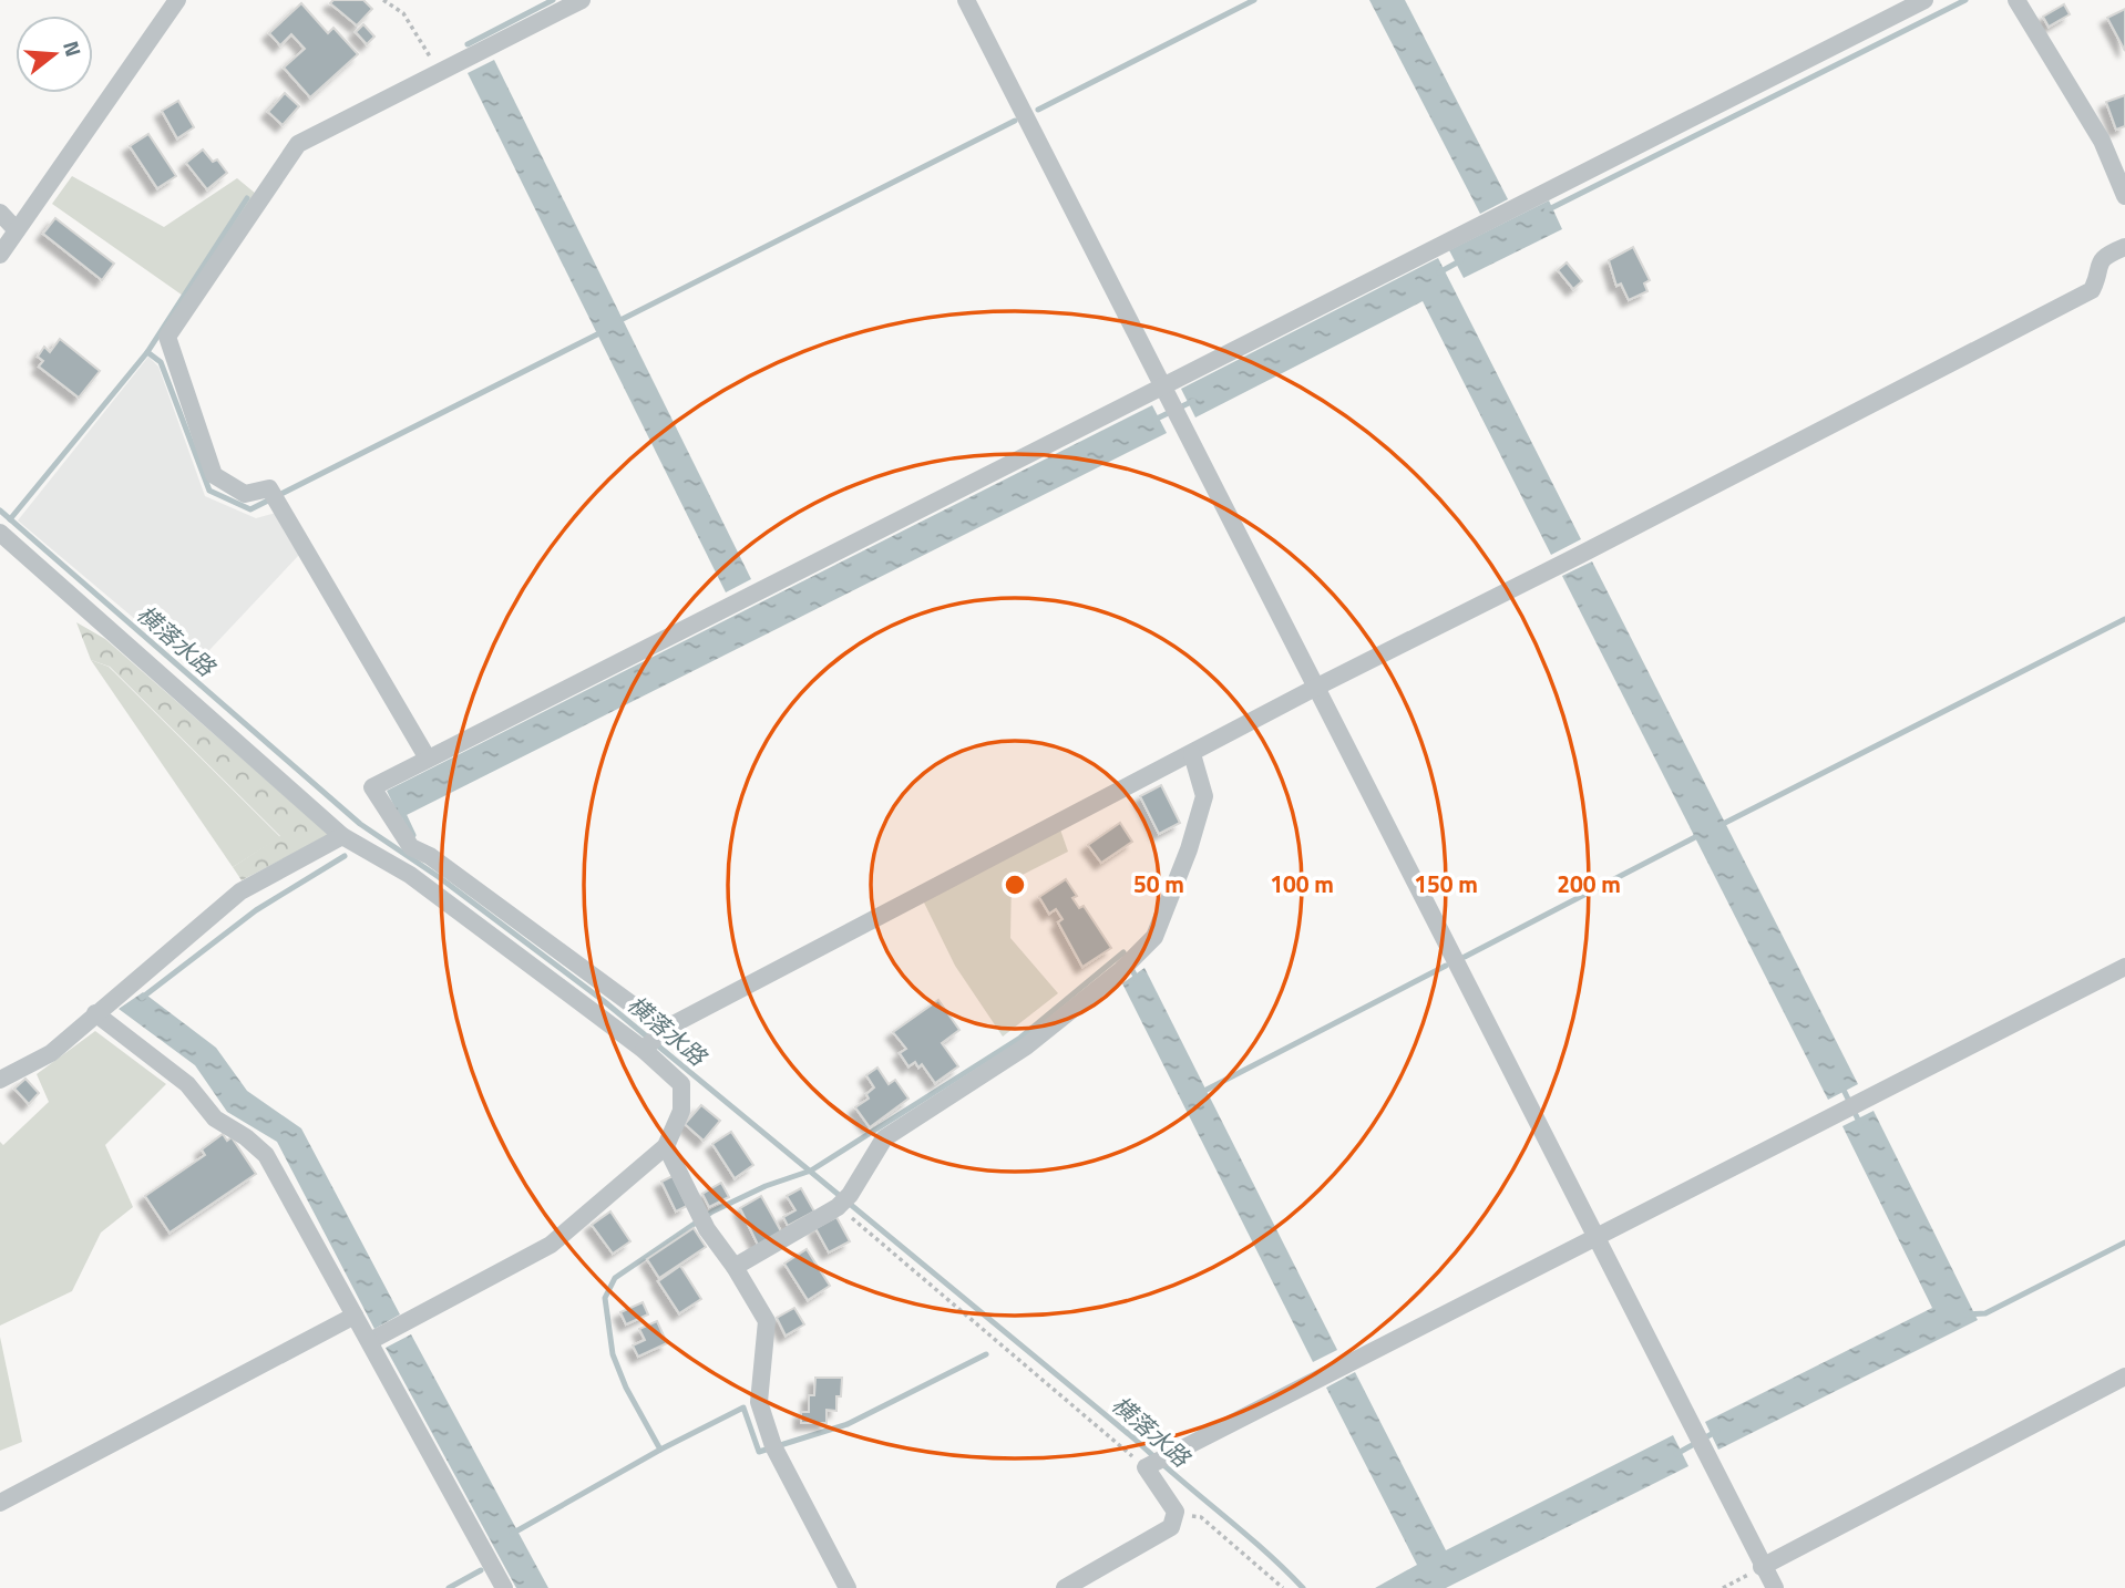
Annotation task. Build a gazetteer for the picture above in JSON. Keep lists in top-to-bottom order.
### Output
{
  "water": ["横落水路"],
  "north": "right",
  "rings": [
    "50 m",
    "100 m",
    "150 m",
    "200 m"
  ]
}
